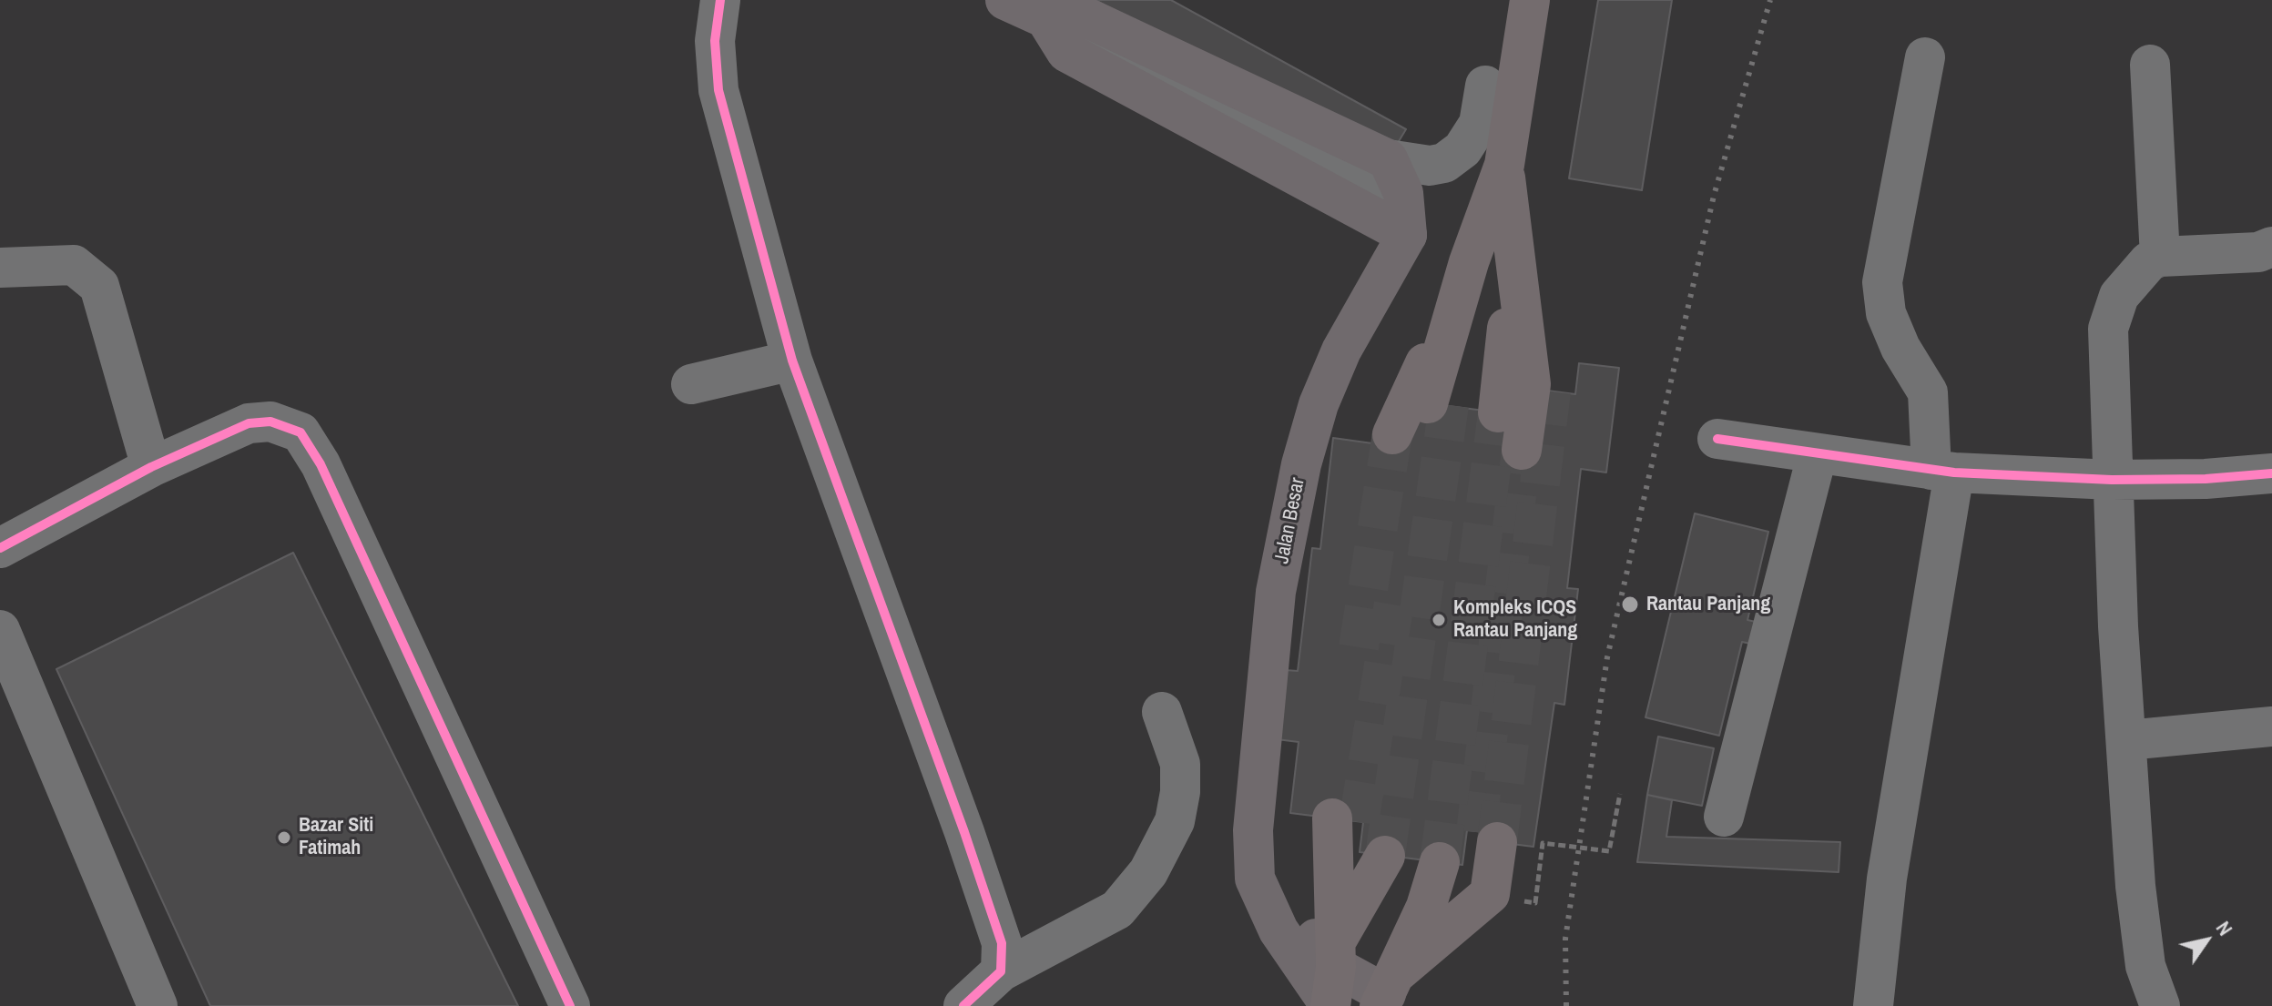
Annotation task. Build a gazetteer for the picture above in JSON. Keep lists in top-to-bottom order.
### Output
{
  "streets": {
    "main road": ["Jalan Besar"]
  },
  "places": ["Rantau Panjang", "Kompleks ICQS Rantau Panjang", "Bazar Siti Fatimah"],
  "north": "top right"
}
